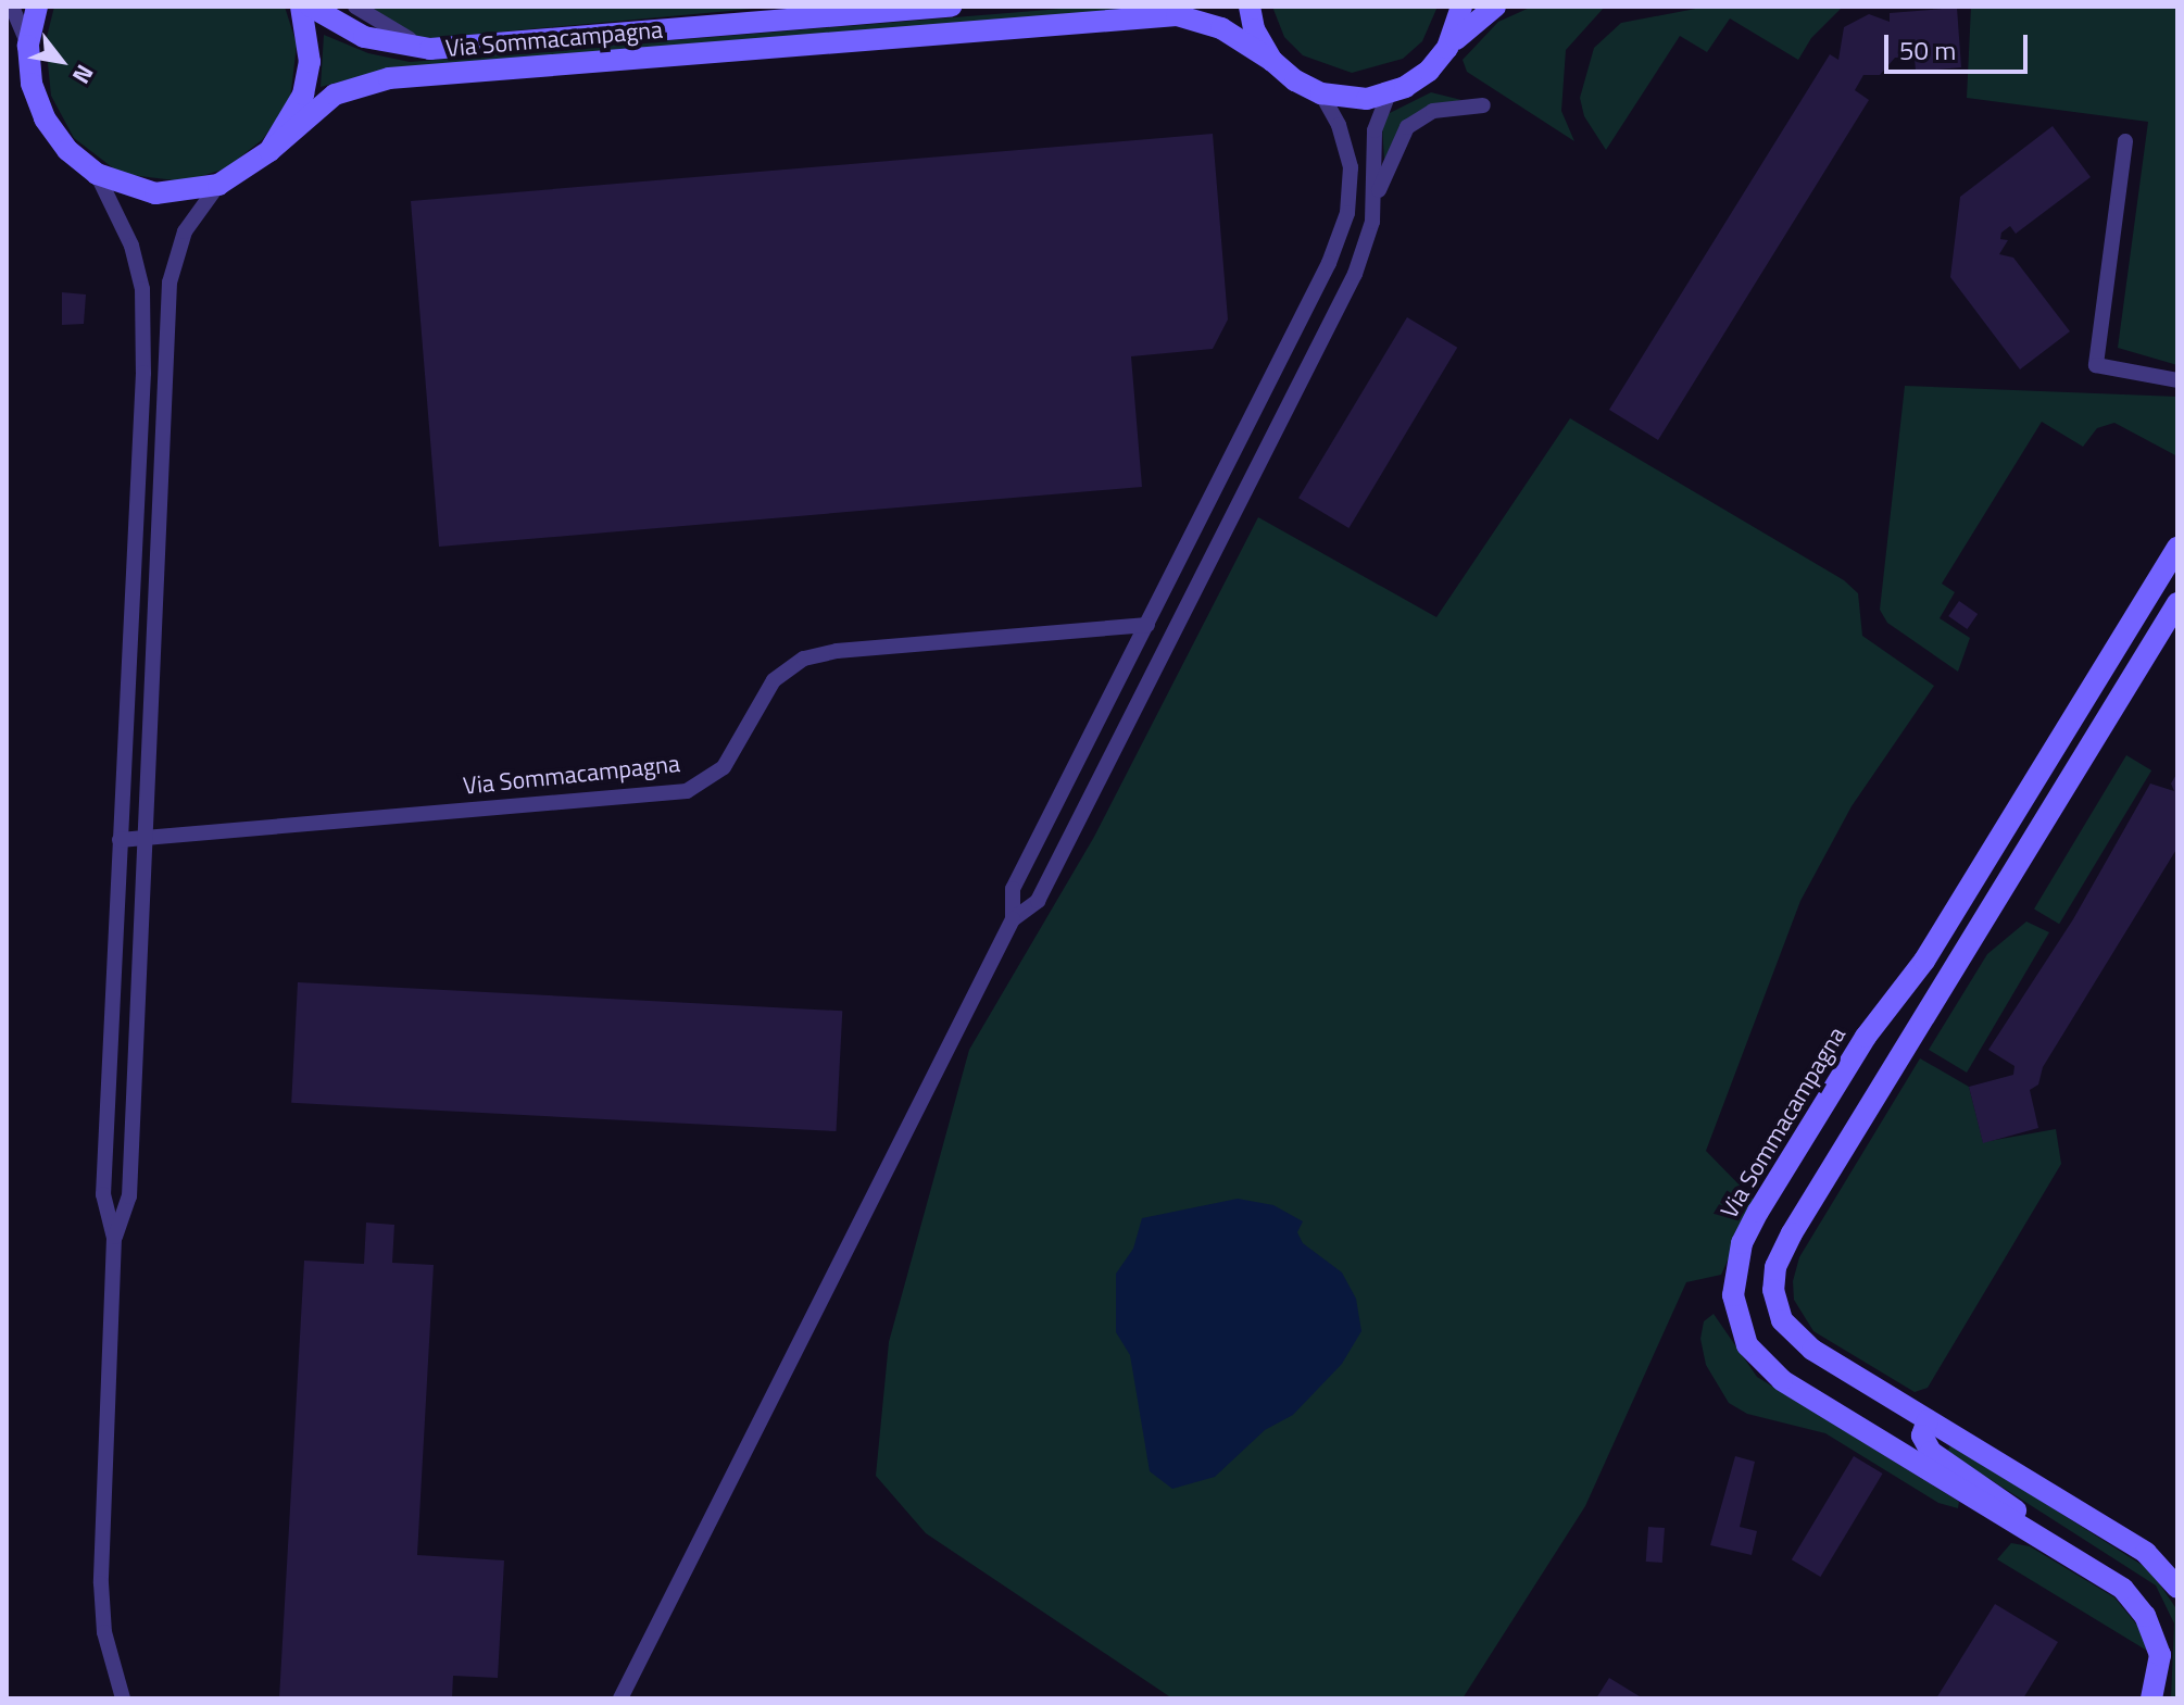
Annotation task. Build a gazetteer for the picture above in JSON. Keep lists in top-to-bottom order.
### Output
{
  "streets": {
    "street": ["Via Sommacampagna"]
  },
  "scale_bar": "50 m",
  "north": "bottom right"
}
